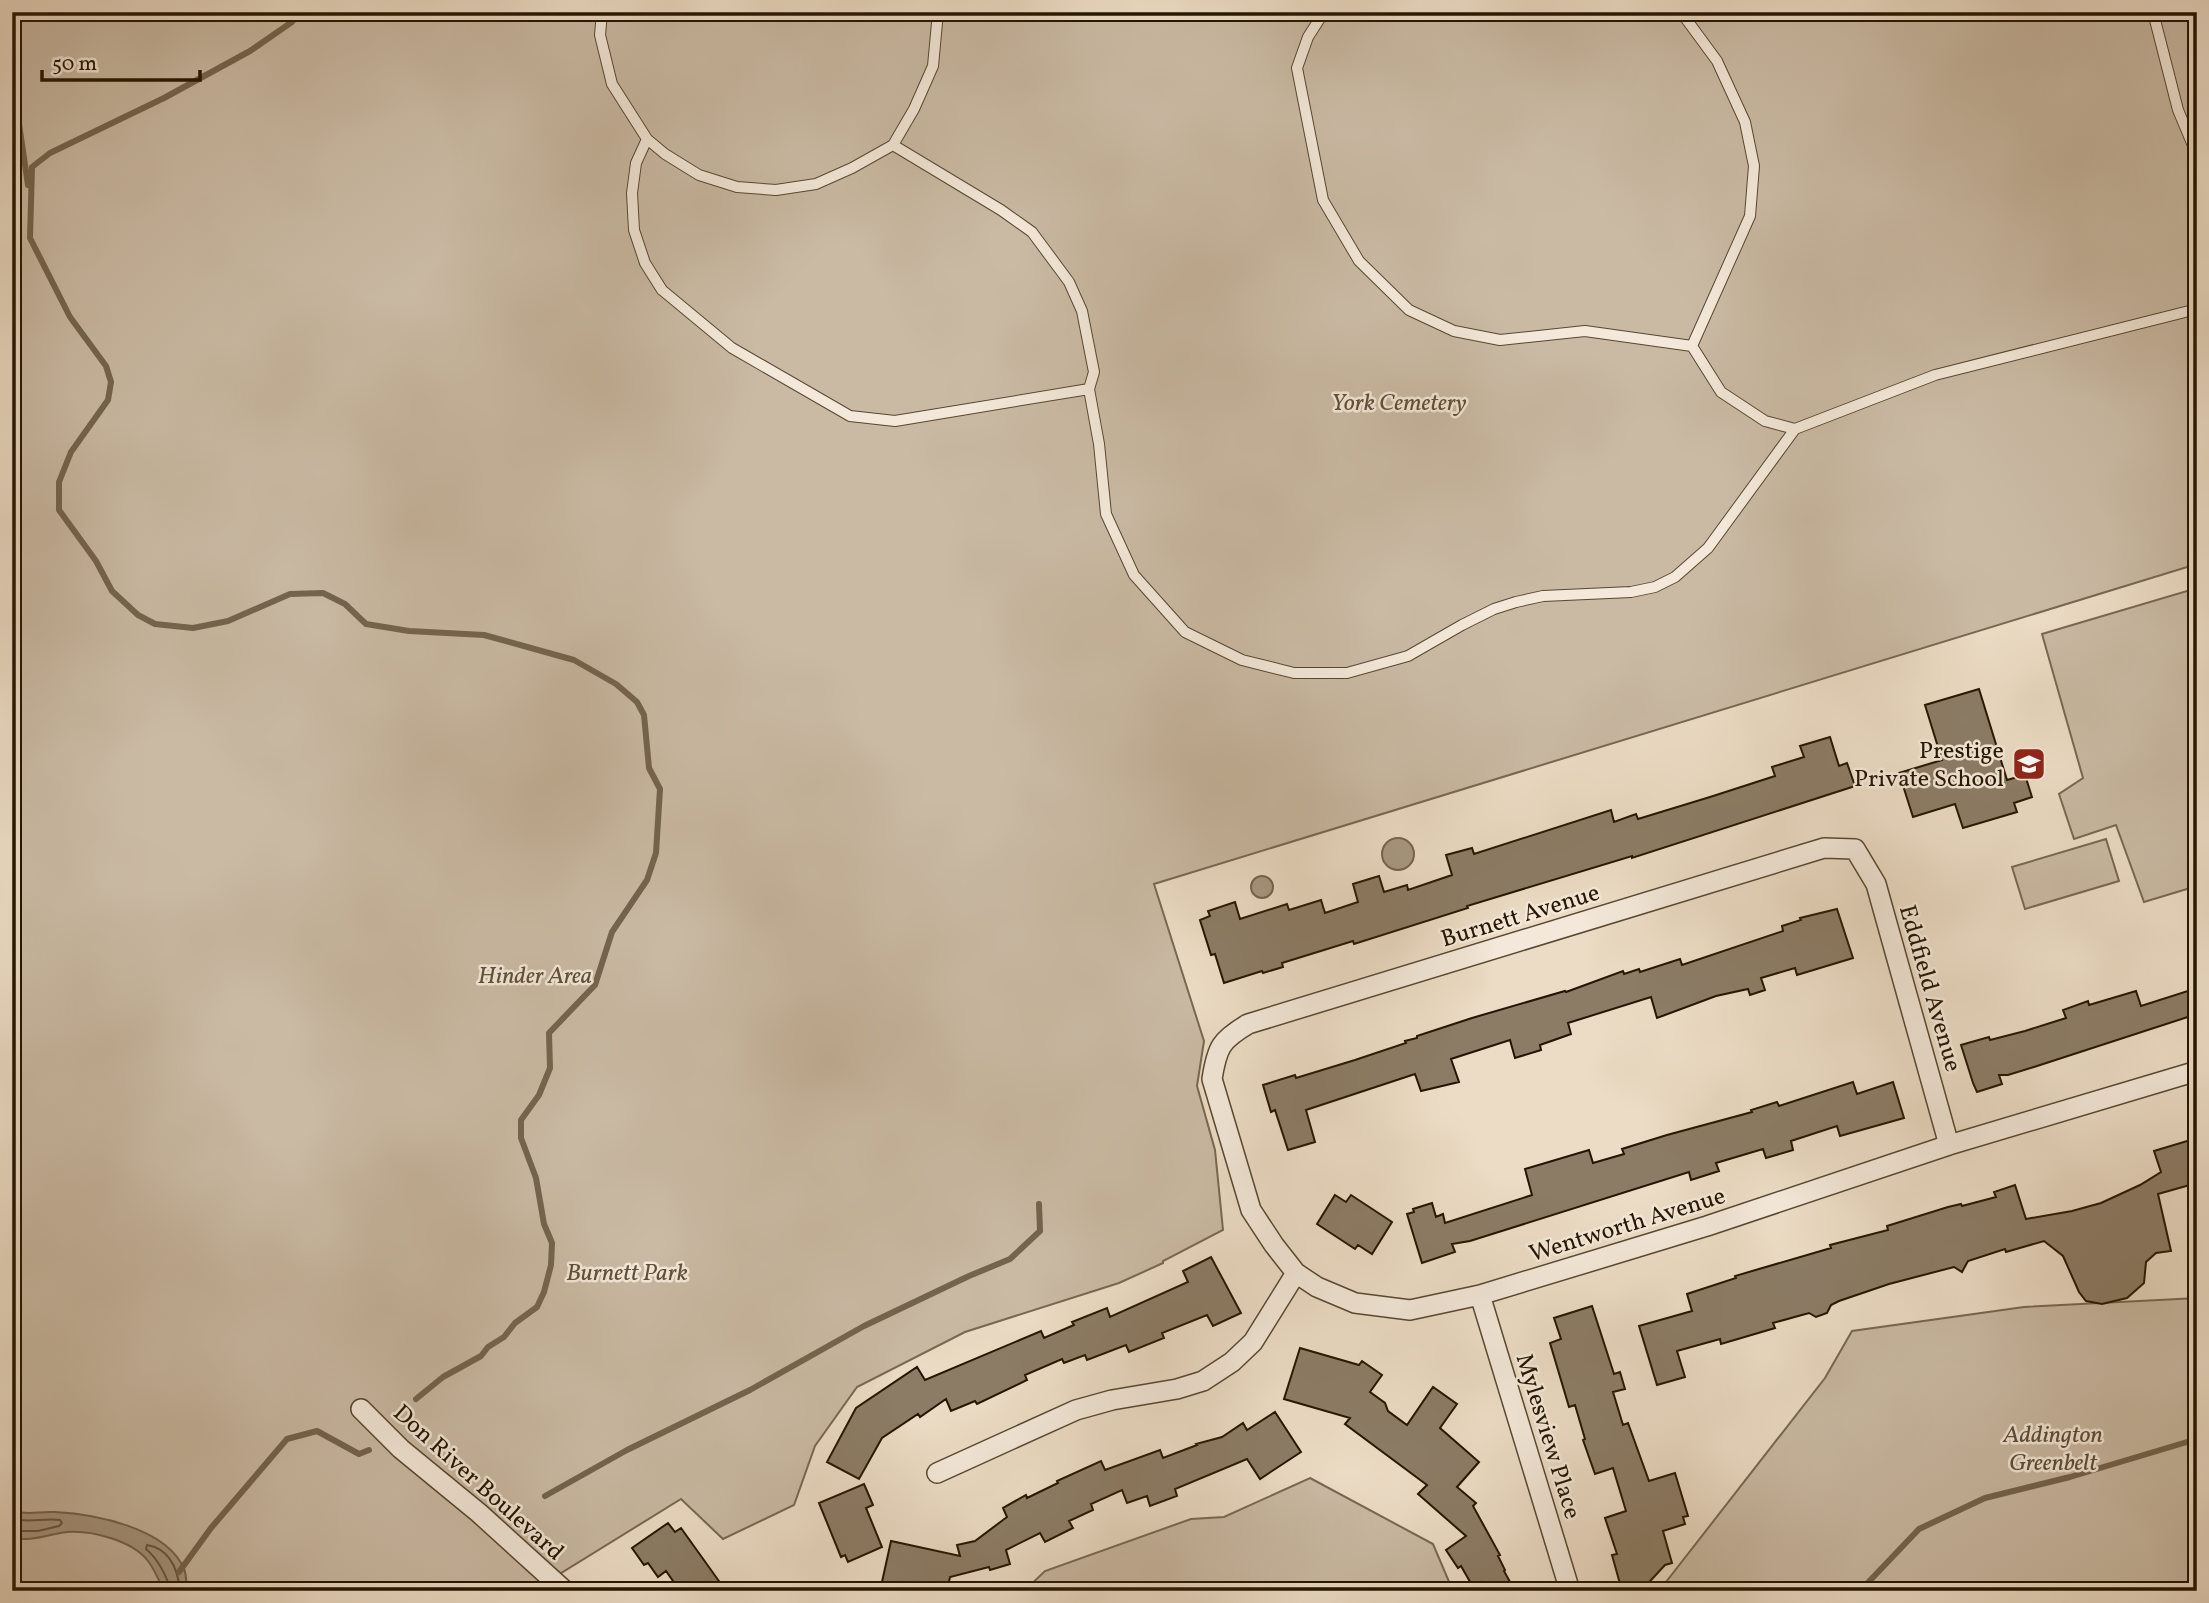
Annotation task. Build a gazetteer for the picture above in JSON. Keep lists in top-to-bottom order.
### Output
{
  "streets": {
    "street": [
      "Burnett Avenue",
      "Eddfield Avenue",
      "Wentworth Avenue",
      "Mylesview Place",
      "Don River Boulevard"
    ]
  },
  "crossings": [
    ["Burnett Avenue", "Eddfield Avenue"],
    ["Burnett Avenue", "Wentworth Avenue"],
    ["Eddfield Avenue", "Wentworth Avenue"],
    ["Wentworth Avenue", "Mylesview Place"]
  ],
  "parks": [
    "York Cemetery",
    "Hinder Area",
    "Burnett Park",
    "Addington Greenbelt"
  ],
  "places": {
    "school or university": ["Prestige Private School"]
  },
  "scale_bar": "50 m"
}
